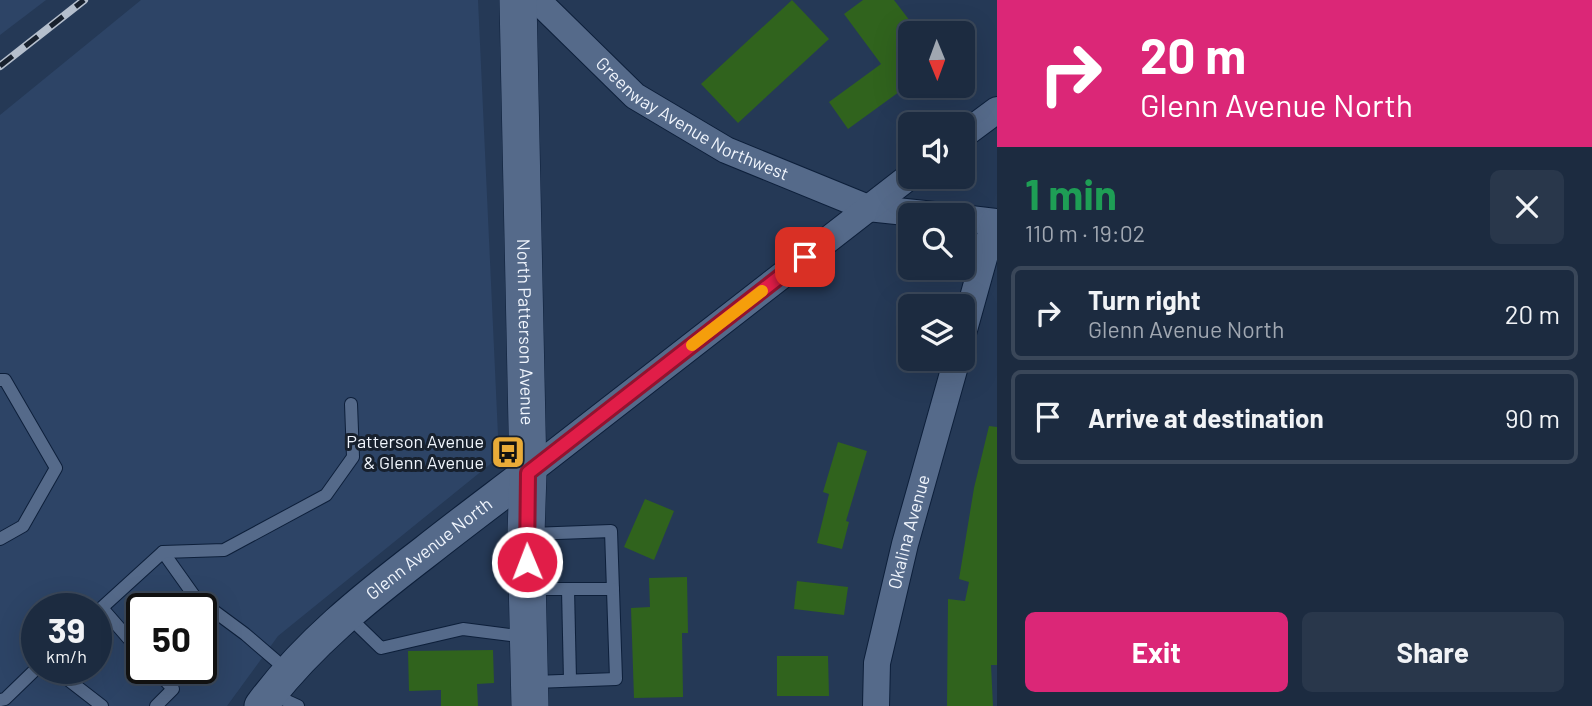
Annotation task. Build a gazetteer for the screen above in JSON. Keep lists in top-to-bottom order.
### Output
{
  "streets": {
    "main road": ["North Patterson Avenue"],
    "street": ["Greenway Avenue Northwest", "Okalina Avenue", "Glenn Avenue North"]
  },
  "crossings": [
    ["Greenway Avenue Northwest", "Glenn Avenue North"],
    ["North Patterson Avenue", "Glenn Avenue North"]
  ],
  "places": {
    "bus stop": ["Patterson Avenue & Glenn Avenue"]
  },
  "north": "bottom",
  "page": {
    "turn": ["20 m", "Glenn Avenue North"],
    "heading": ["1 min", "110 m · 19:02"],
    "list": [
      {
        "name": "Turn right",
        "note": "Glenn Avenue North",
        "value": "20 m"
      },
      {
        "name": "Arrive at destination",
        "value": "90 m"
      }
    ],
    "speed": "39 km/h",
    "limit": "50",
    "buttons": ["Exit", "Share"]
  }
}
